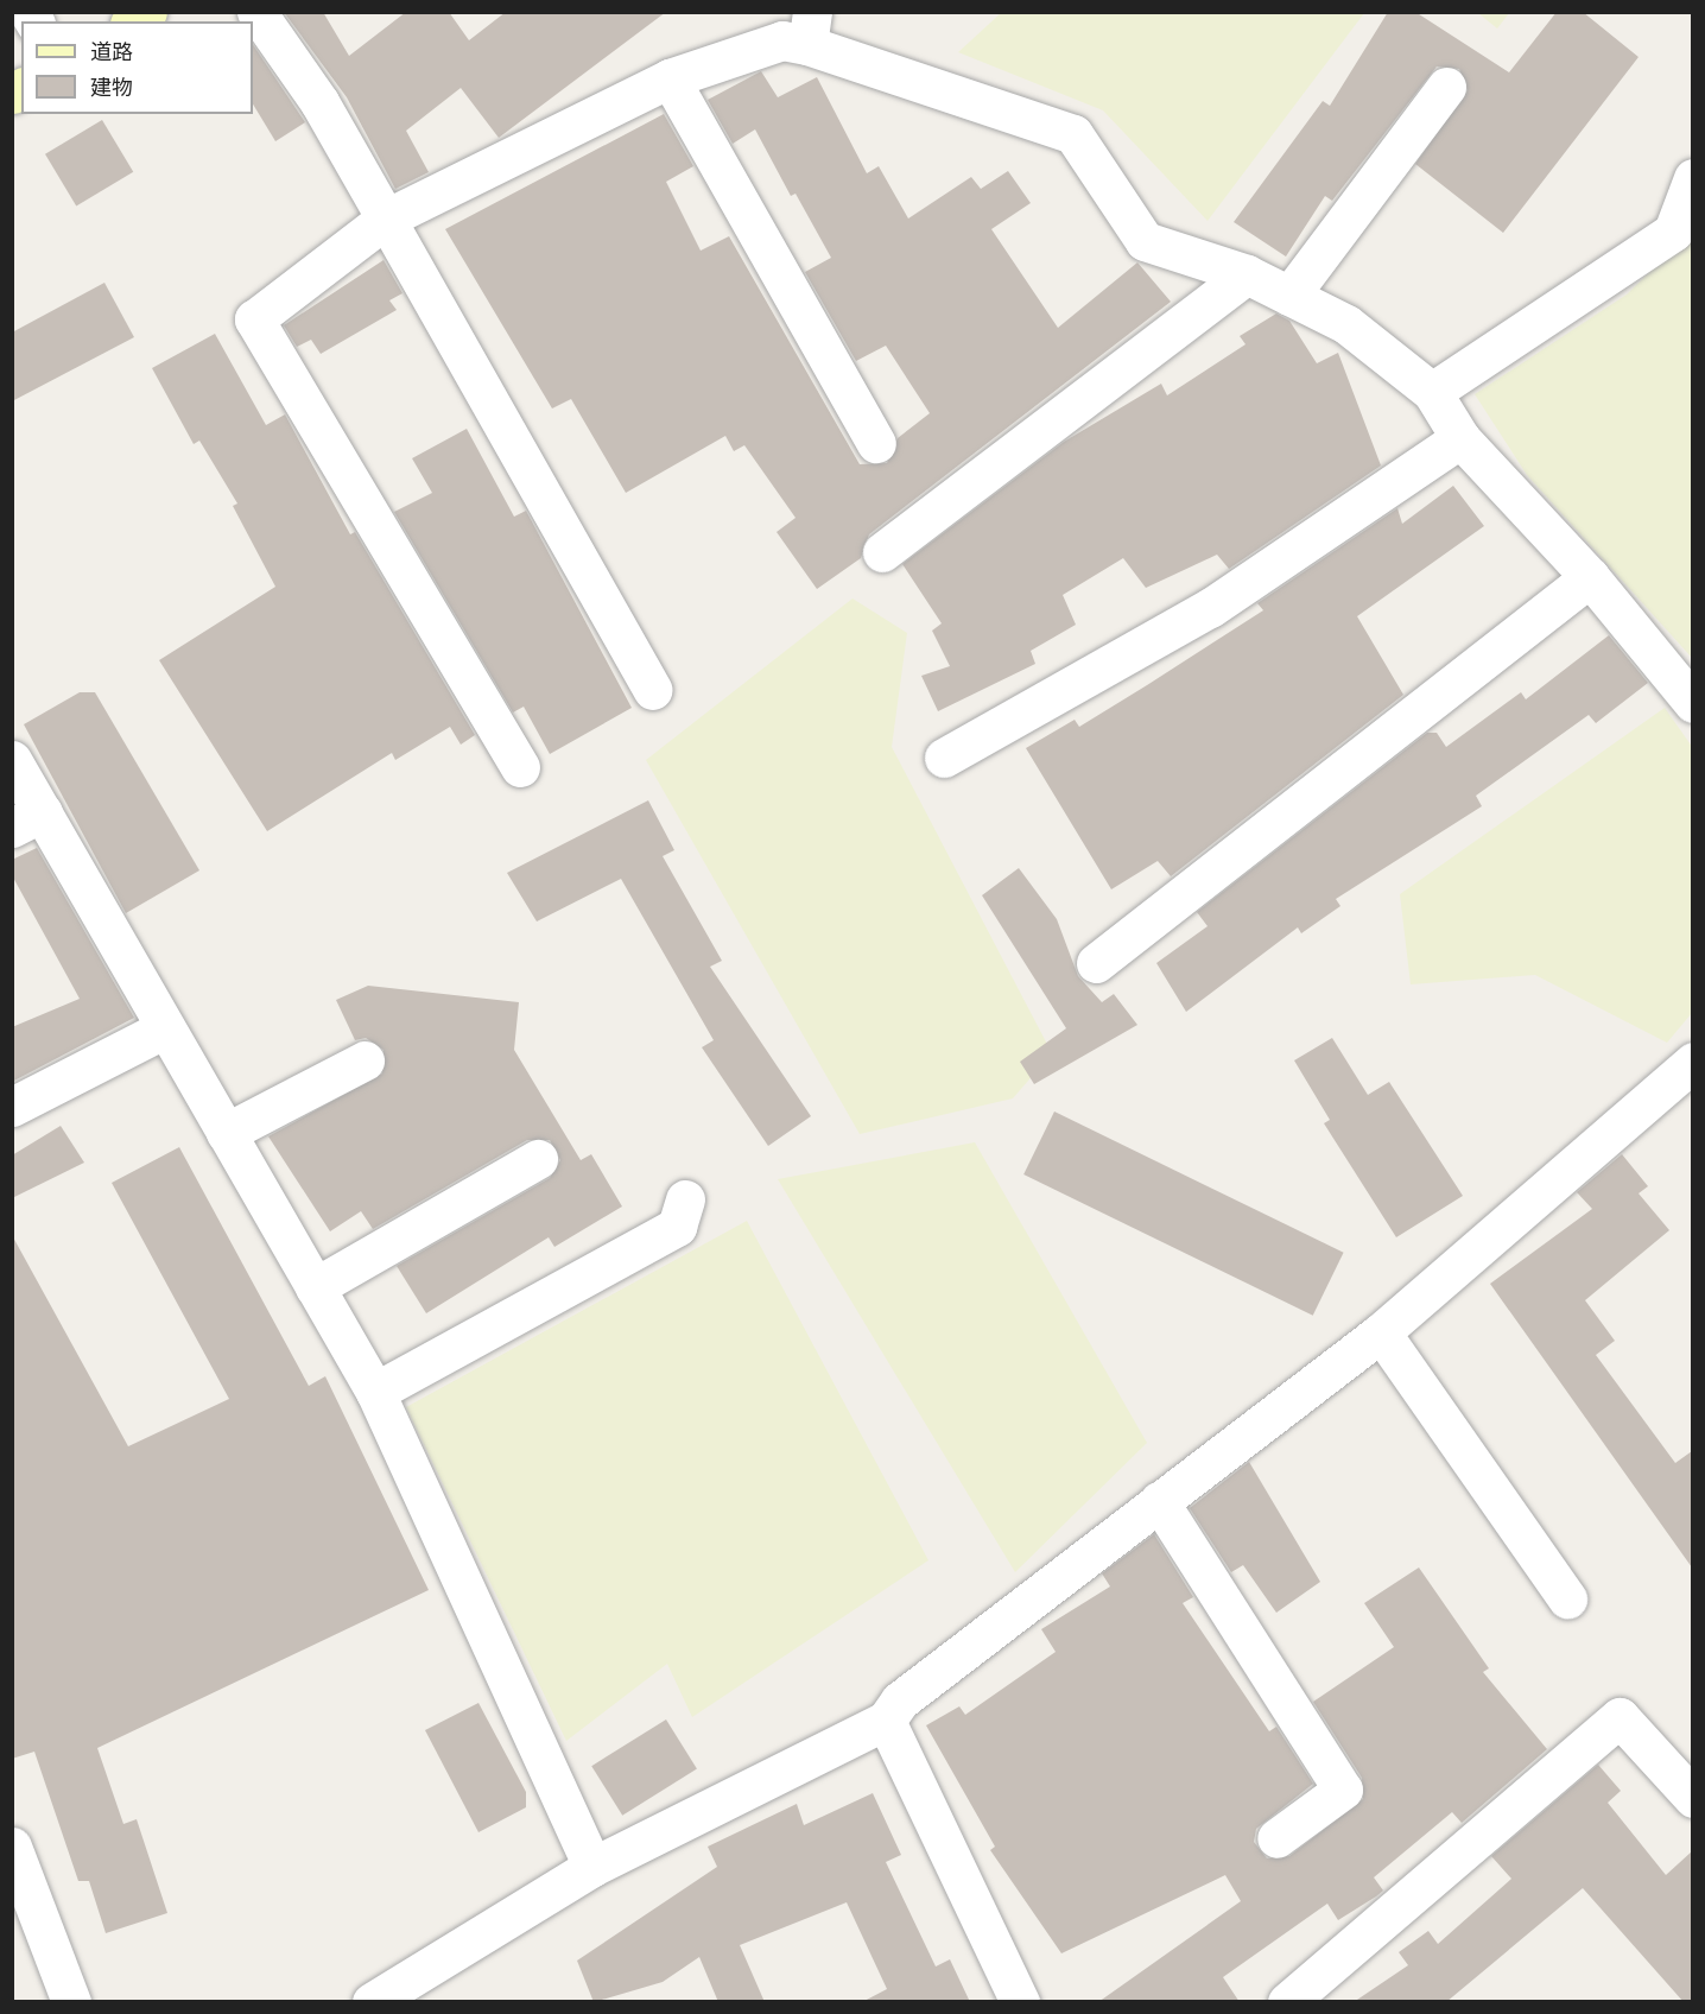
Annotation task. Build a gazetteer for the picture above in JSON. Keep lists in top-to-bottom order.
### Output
{
  "legend": ["道路", "建物"]
}
